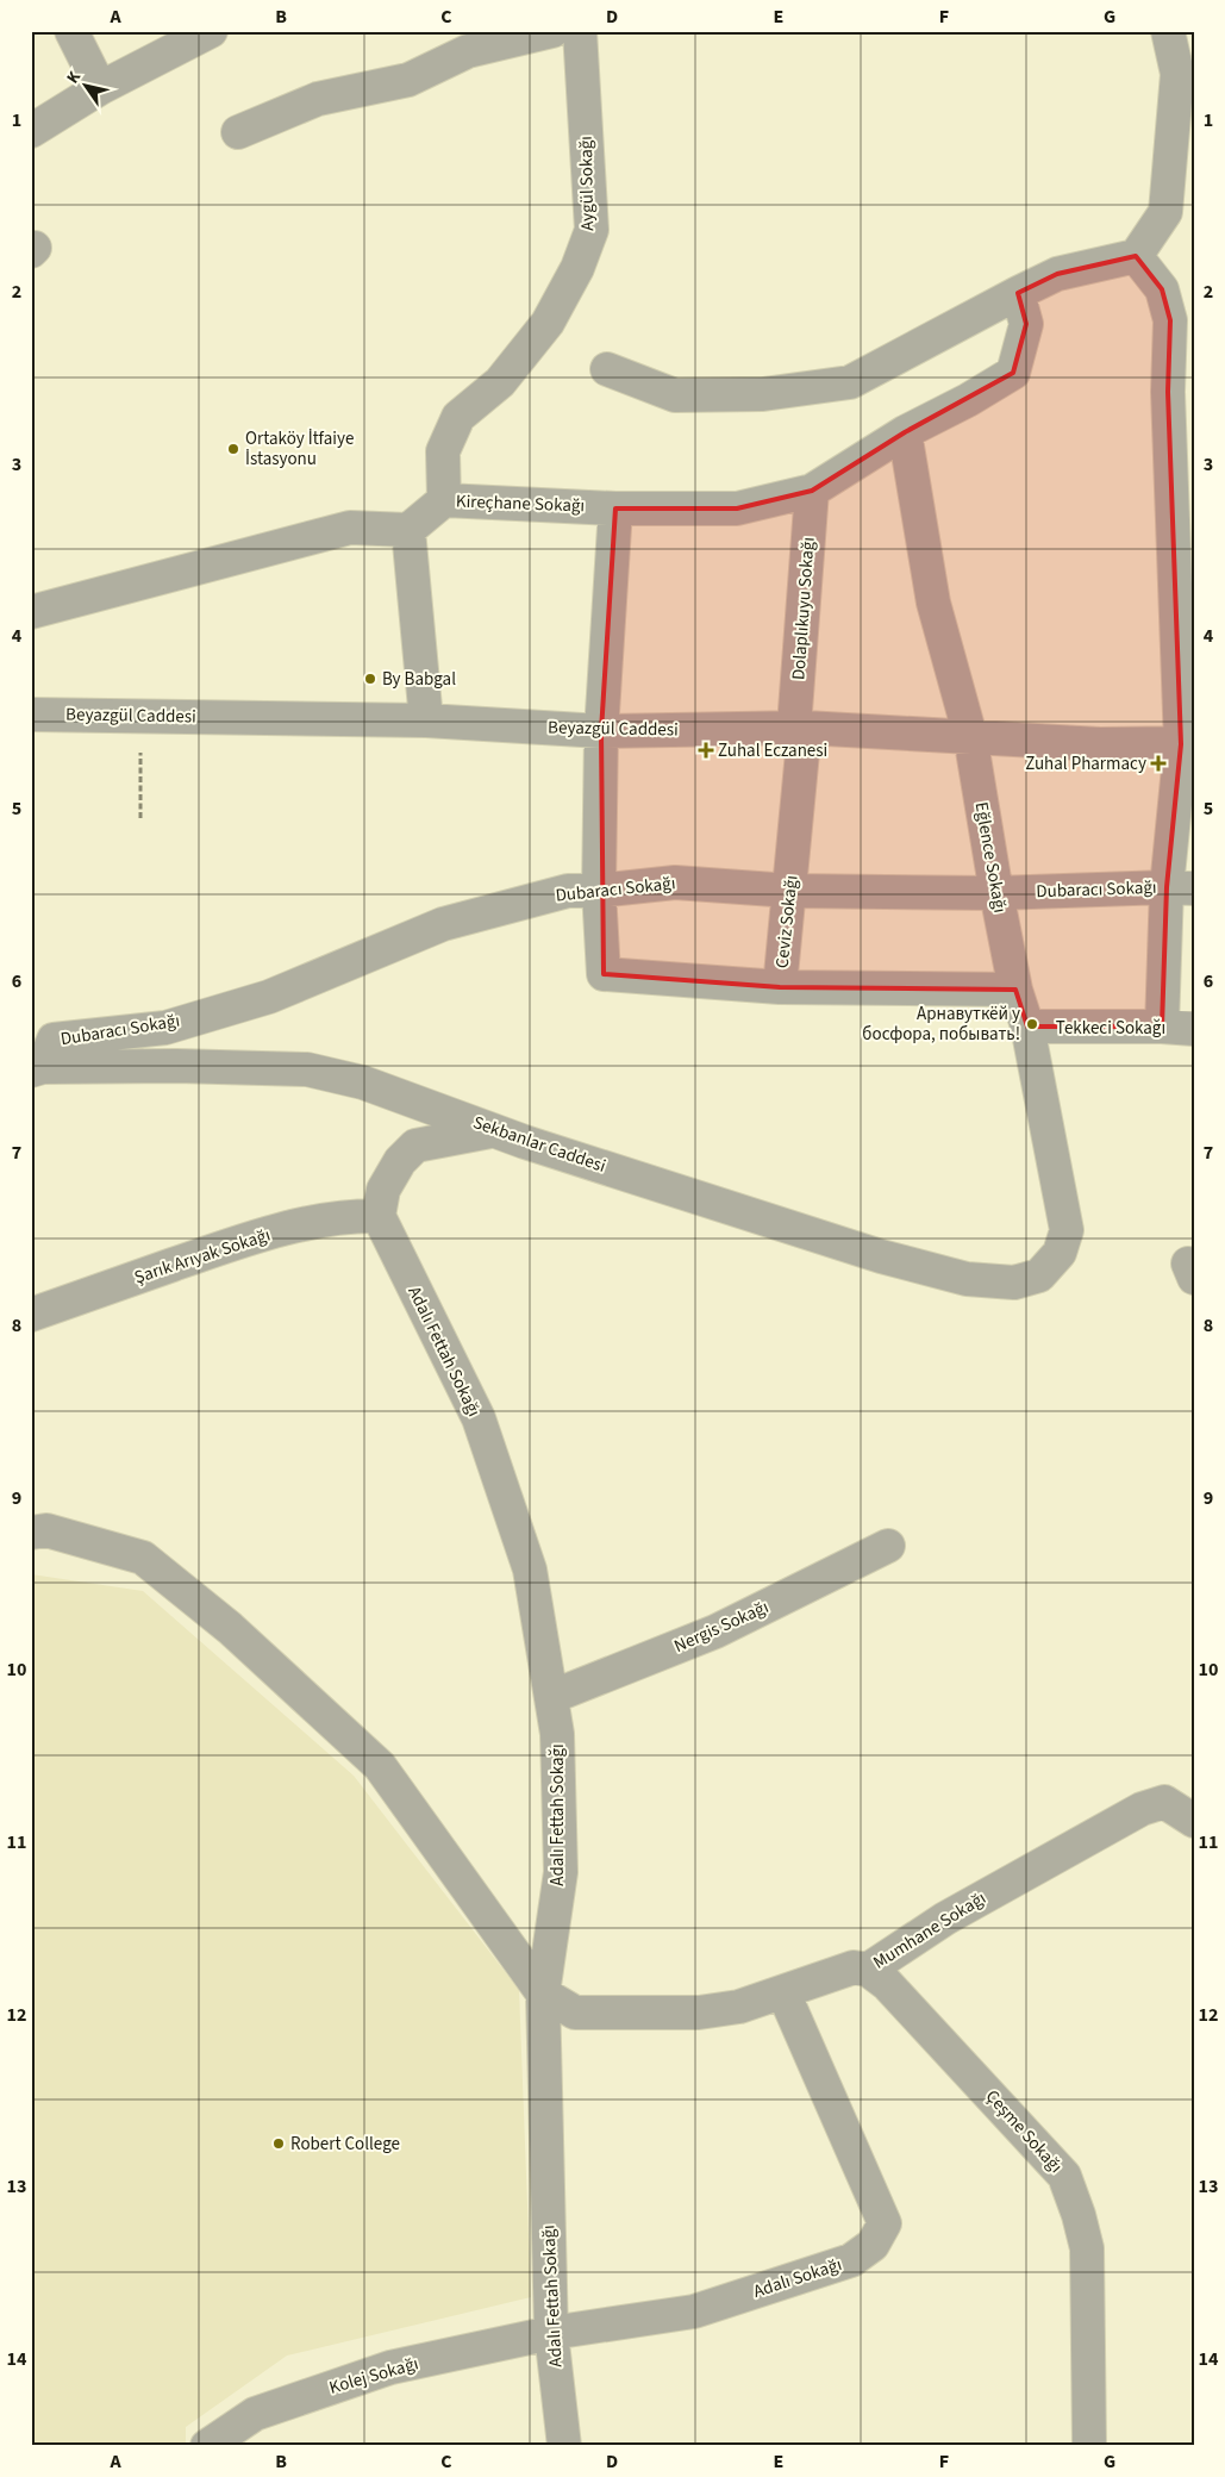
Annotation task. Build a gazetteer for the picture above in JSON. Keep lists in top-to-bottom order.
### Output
{
  "streets": {
    "street": [
      "Aygül Sokağı",
      "Kireçhane Sokağı",
      "Dolaplıkuyu Sokağı",
      "Beyazgül Caddesi",
      "Eğlence Sokağı",
      "Dubaracı Sokağı",
      "Ceviz Sokağı",
      "Tekkeci Sokağı",
      "Sekbanlar Caddesi",
      "Şarık Arıyak Sokağı",
      "Adalı Fettah Sokağı",
      "Nergis Sokağı",
      "Mumhane Sokağı",
      "Çeşme Sokağı",
      "Adalı Sokağı",
      "Kolej Sokağı"
    ]
  },
  "crossings": [
    ["Aygül Sokağı", "Kireçhane Sokağı"],
    ["Kireçhane Sokağı", "Dolaplıkuyu Sokağı"],
    ["Kireçhane Sokağı", "Eğlence Sokağı"],
    ["Dolaplıkuyu Sokağı", "Beyazgül Caddesi"],
    ["Dolaplıkuyu Sokağı", "Ceviz Sokağı"],
    ["Beyazgül Caddesi", "Eğlence Sokağı"],
    ["Beyazgül Caddesi", "Ceviz Sokağı"],
    ["Eğlence Sokağı", "Dubaracı Sokağı"],
    ["Eğlence Sokağı", "Ceviz Sokağı"],
    ["Eğlence Sokağı", "Tekkeci Sokağı"],
    ["Eğlence Sokağı", "Sekbanlar Caddesi"],
    ["Dubaracı Sokağı", "Ceviz Sokağı"],
    ["Dubaracı Sokağı", "Sekbanlar Caddesi"],
    ["Şarık Arıyak Sokağı", "Adalı Fettah Sokağı"],
    ["Adalı Fettah Sokağı", "Nergis Sokağı"],
    ["Adalı Fettah Sokağı", "Mumhane Sokağı"],
    ["Adalı Fettah Sokağı", "Adalı Sokağı"],
    ["Adalı Fettah Sokağı", "Kolej Sokağı"],
    ["Mumhane Sokağı", "Çeşme Sokağı"],
    ["Mumhane Sokağı", "Adalı Sokağı"],
    ["Adalı Sokağı", "Kolej Sokağı"]
  ],
  "places": {
    "other": [
      "Ortaköy İtfaiye İstasyonu",
      "By Babgal",
      "Арнавуткёй у босфора, побывать!",
      "Robert College"
    ],
    "health": ["Zuhal Eczanesi", "Zuhal Pharmacy"]
  },
  "north": "top left",
  "grid": {
    "columns": [
      "A",
      "B",
      "C",
      "D",
      "E",
      "F",
      "G"
    ],
    "rows": [
      "1",
      "2",
      "3",
      "4",
      "5",
      "6",
      "7",
      "8",
      "9",
      "10",
      "11",
      "12",
      "13",
      "14"
    ]
  }
}
